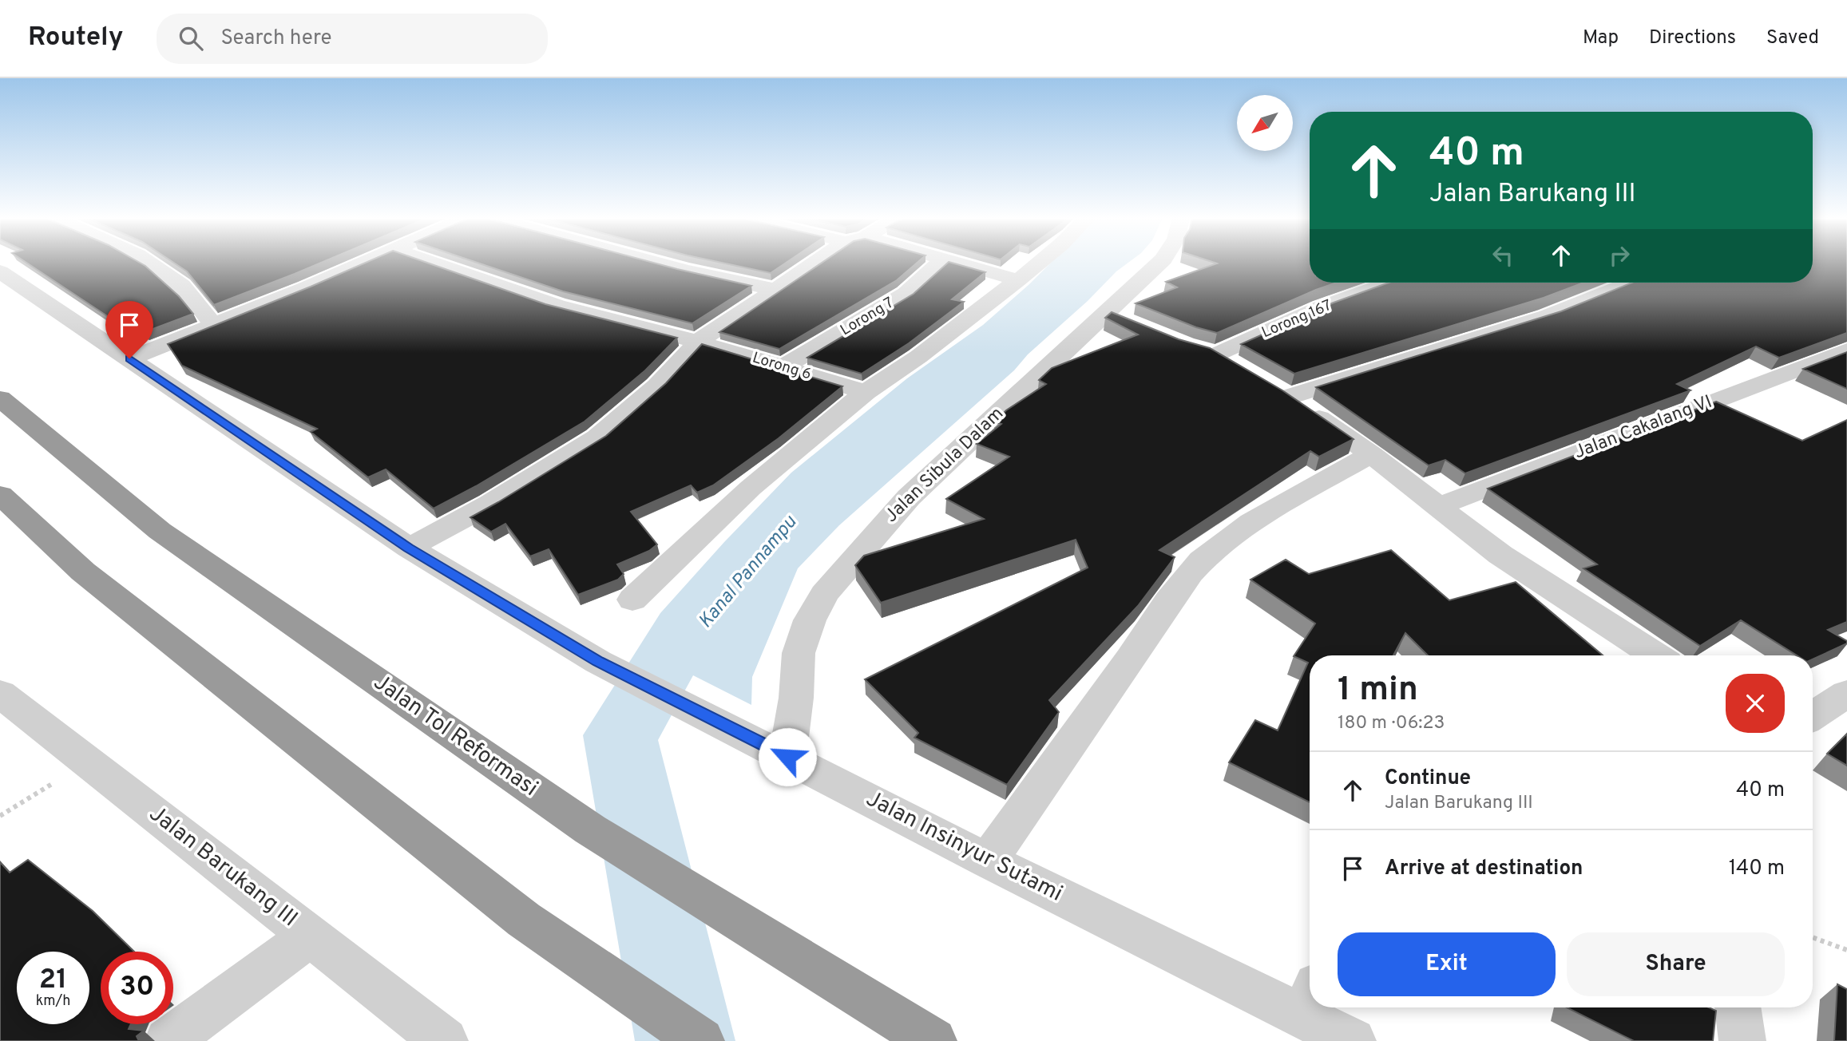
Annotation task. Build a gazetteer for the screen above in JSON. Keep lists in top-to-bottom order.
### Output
{
  "streets": {
    "highway": ["Jalan Tol Reformasi"],
    "street": [
      "Lorong 7",
      "Lorong 167",
      "Lorong 6",
      "Jalan Cakalang VI",
      "Jalan Sibula Dalam",
      "Jalan Insinyur Sutami",
      "Jalan Barukang III"
    ]
  },
  "crossings": [
    ["Lorong 7", "Lorong 6"],
    ["Jalan Sibula Dalam", "Jalan Insinyur Sutami"]
  ],
  "water": ["Kanal Pannampu"],
  "north": "bottom left",
  "page": {
    "header": "Routely",
    "search": "Search here",
    "nav": ["Map", "Directions", "Saved"],
    "turn": ["40 m", "Jalan Barukang III"],
    "heading": ["1 min", "180 m · 06:23"],
    "list": [
      {
        "name": "Continue",
        "note": "Jalan Barukang III",
        "value": "40 m"
      },
      {
        "name": "Arrive at destination",
        "value": "140 m"
      }
    ],
    "buttons": ["Exit", "Share"],
    "speed": "21 km/h",
    "limit": "30"
  }
}
